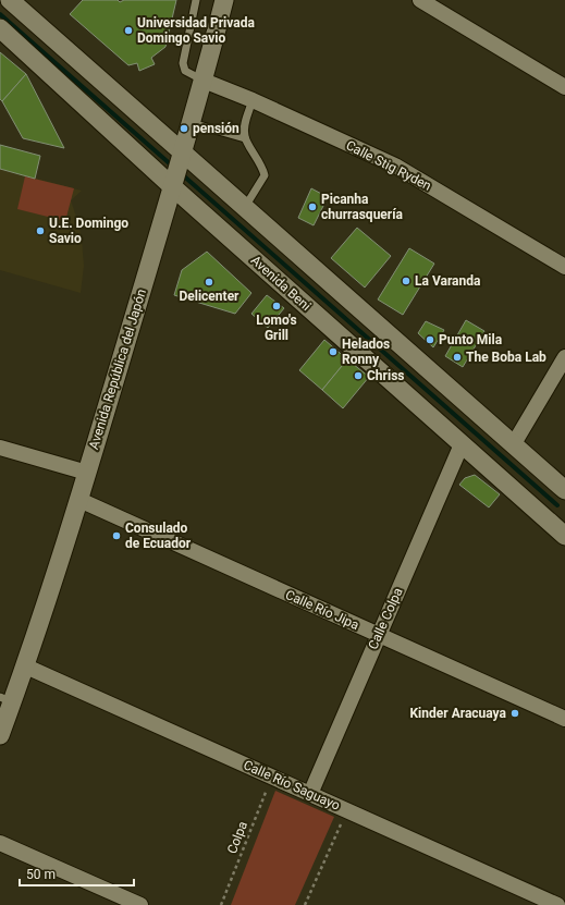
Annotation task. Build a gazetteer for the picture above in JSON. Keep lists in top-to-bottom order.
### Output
{
  "streets": {
    "street": [
      "Calle Stig Ryden",
      "Avenida Beni",
      "Avenida República del Japón",
      "Calle Río Jipa",
      "Calle Colpa",
      "Calle Río Saguayo"
    ],
    "path": ["Colpa"]
  },
  "crossings": [
    ["Calle Stig Ryden", "Avenida República del Japón"],
    ["Avenida Beni", "Avenida República del Japón"],
    ["Avenida Beni", "Calle Colpa"],
    ["Avenida República del Japón", "Calle Río Jipa"],
    ["Avenida República del Japón", "Calle Río Saguayo"],
    ["Calle Río Jipa", "Calle Colpa"],
    ["Calle Colpa", "Calle Río Saguayo"],
    ["Calle Río Saguayo", "Colpa"]
  ],
  "places": [
    "Universidad Privada Domingo Savio",
    "pensión",
    "Picanha churrasquería",
    "U.E. Domingo Savio",
    "La Varanda",
    "Delicenter",
    "Lomo's Grill",
    "Punto Mila",
    "Helados Ronny",
    "The Boba Lab",
    "Chriss",
    "Consulado de Ecuador",
    "Kinder Aracuaya"
  ],
  "scale_bar": "50 m"
}
